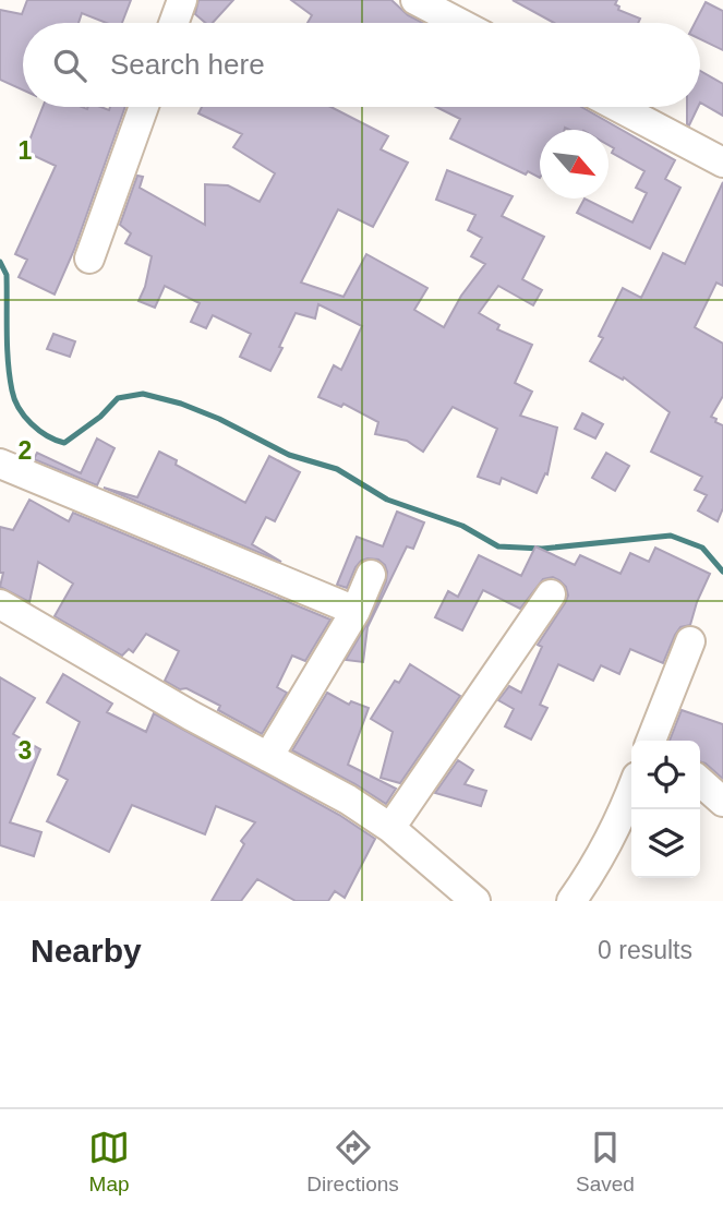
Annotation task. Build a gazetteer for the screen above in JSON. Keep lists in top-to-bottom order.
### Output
{
  "north": "bottom right",
  "page": {
    "search": "Search here",
    "heading": ["Nearby", "0 results"],
    "nav": ["Map", "Directions", "Saved"]
  },
  "grid": {
    "rows": ["1", "2", "3"]
  }
}
